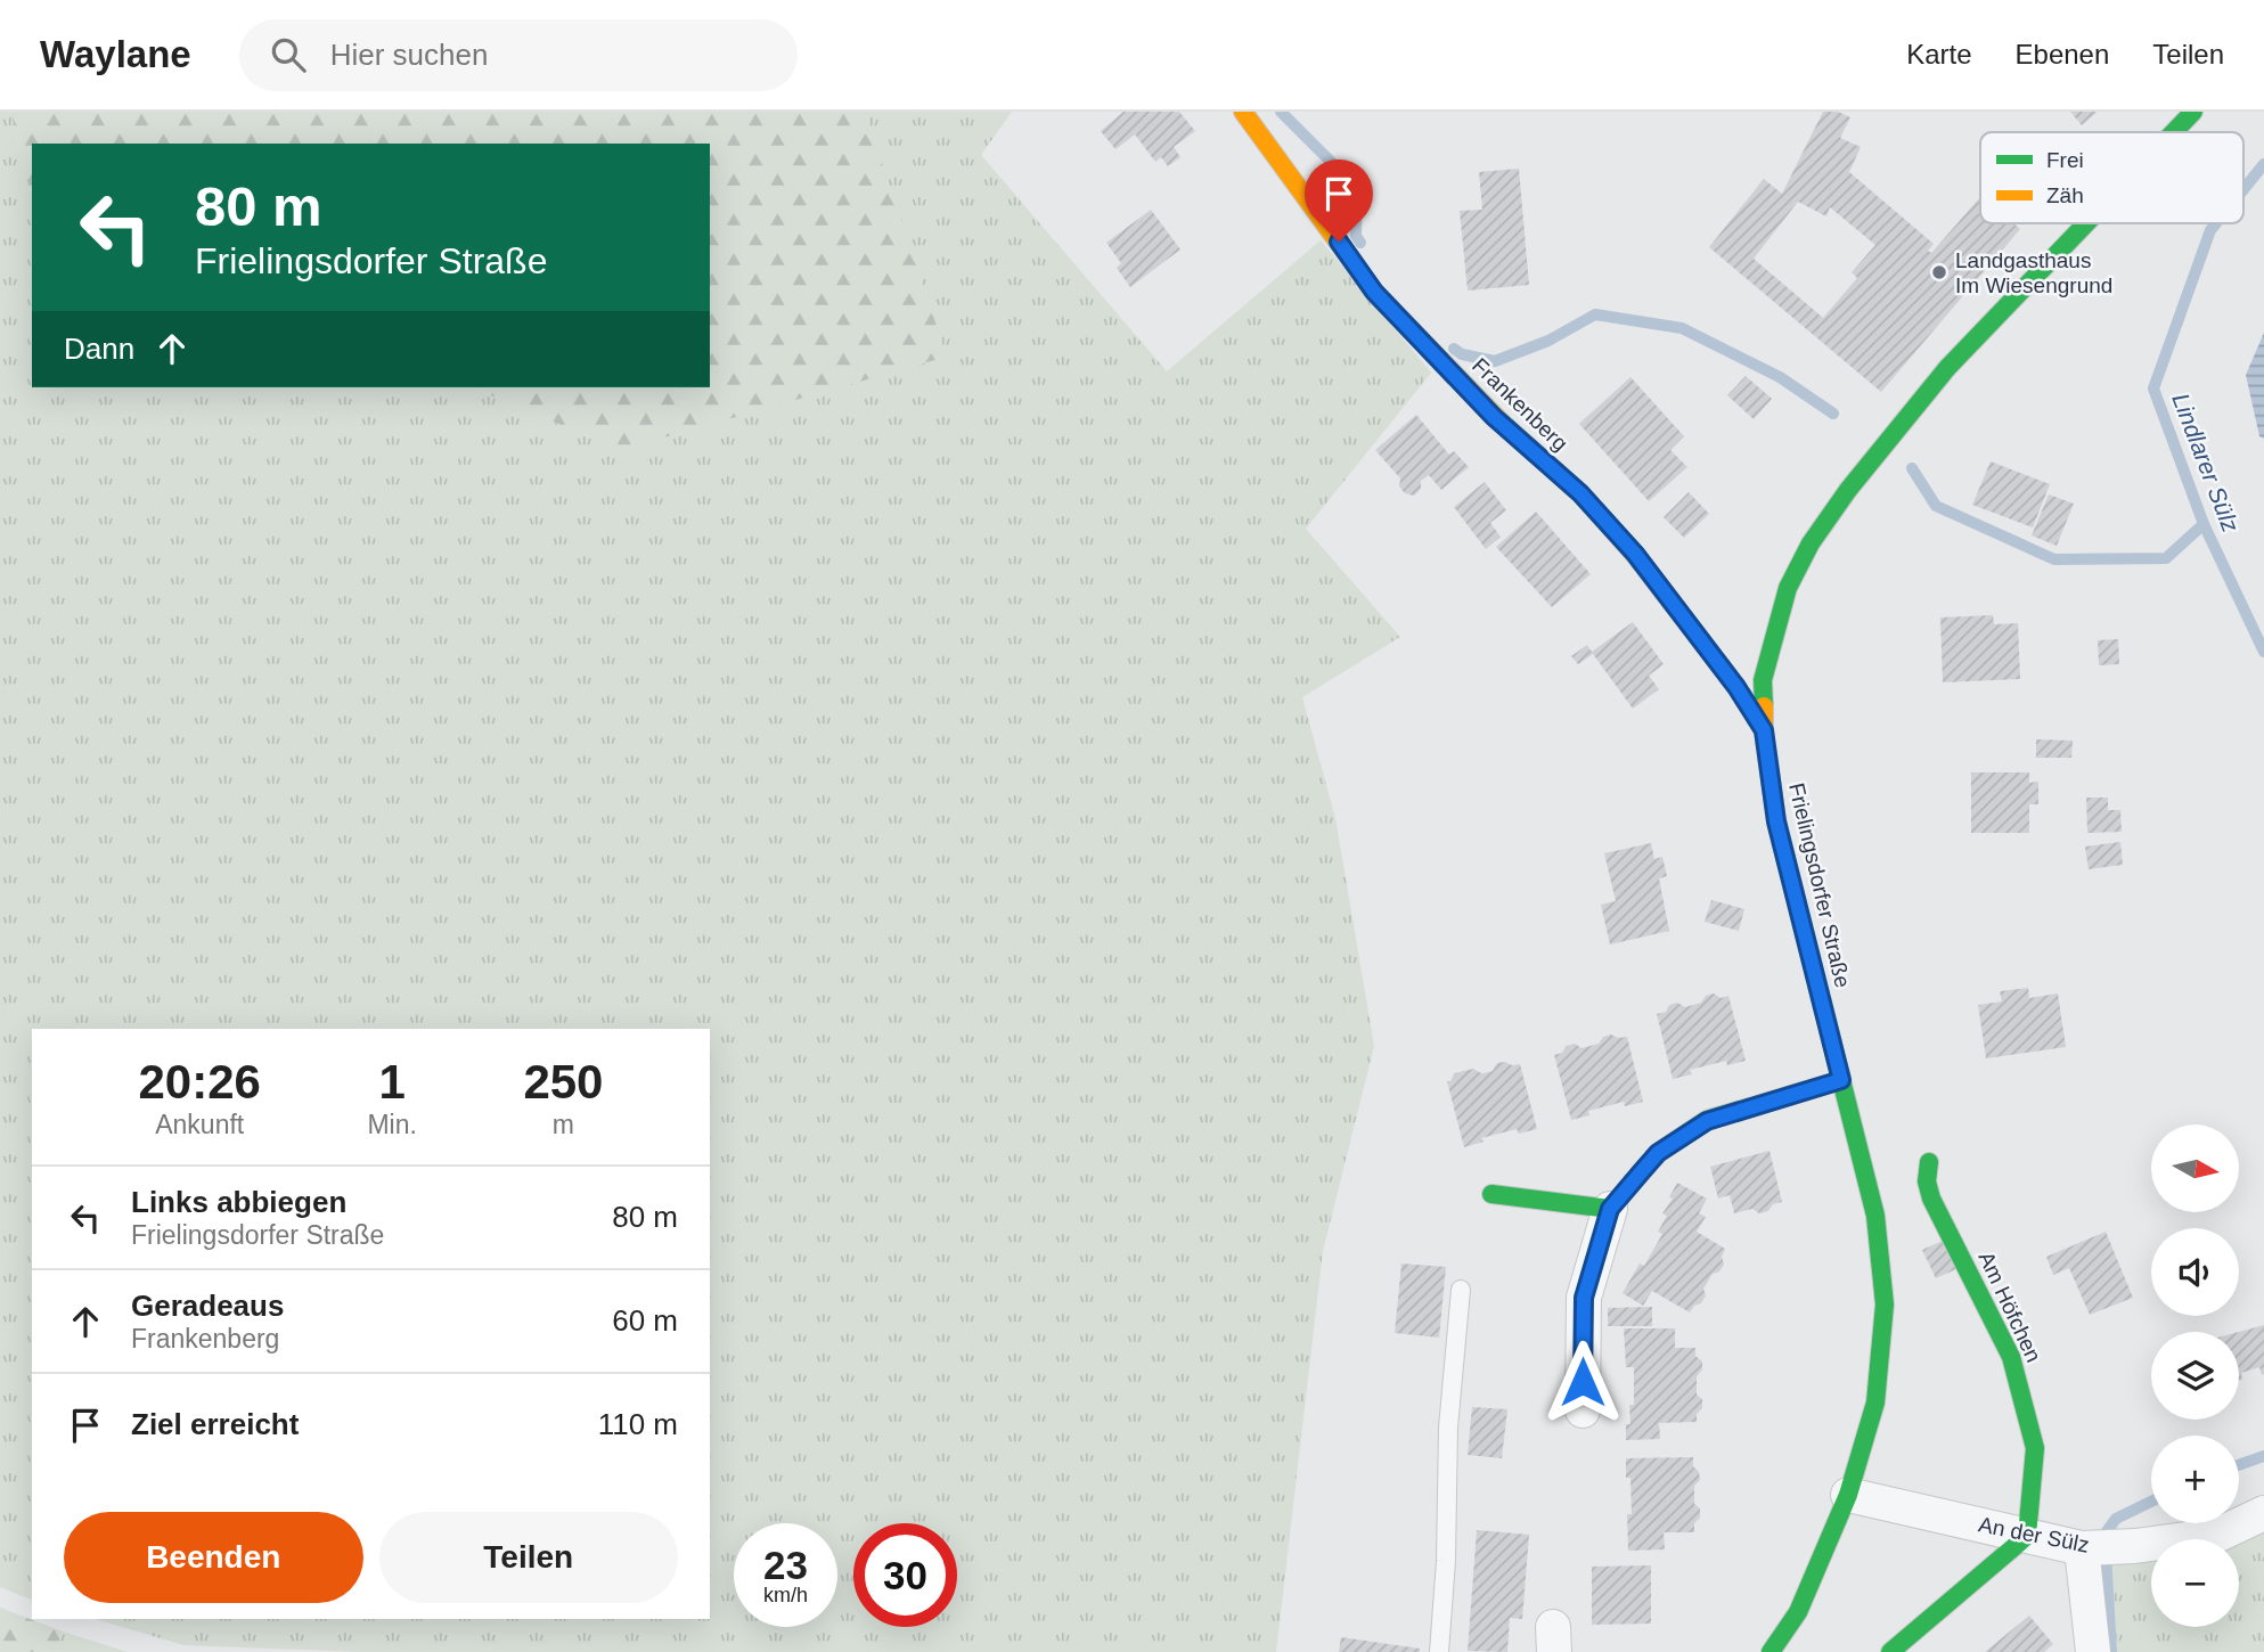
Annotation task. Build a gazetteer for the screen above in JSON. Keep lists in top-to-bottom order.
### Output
{
  "streets": {
    "street": [
      "Frankenberg",
      "Frielingsdorfer Straße",
      "Am Höfchen",
      "An der Sülz"
    ]
  },
  "crossings": [
    ["Frankenberg", "Frielingsdorfer Straße"],
    ["Frielingsdorfer Straße", "An der Sülz"],
    ["Am Höfchen", "An der Sülz"]
  ],
  "water": ["Lindlarer Sülz"],
  "places": ["Landgasthaus Im Wiesengrund"],
  "legend": ["Frei", "Zäh"],
  "north": "right",
  "page": {
    "header": "Waylane",
    "search": "Hier suchen",
    "nav": ["Karte", "Ebenen", "Teilen"],
    "turn": ["80 m", "Frielingsdorfer Straße"],
    "then": "Dann",
    "eta": [
      "20:26",
      "Ankunft",
      "1",
      "Min.",
      "250",
      "m"
    ],
    "map_buttons": ["+", "−"],
    "list": [
      {
        "name": "Links abbiegen",
        "note": "Frielingsdorfer Straße",
        "value": "80 m"
      },
      {
        "name": "Geradeaus",
        "note": "Frankenberg",
        "value": "60 m"
      },
      {
        "name": "Ziel erreicht",
        "value": "110 m"
      }
    ],
    "buttons": ["Beenden", "Teilen"],
    "speed": "23 km/h",
    "limit": "30"
  }
}
